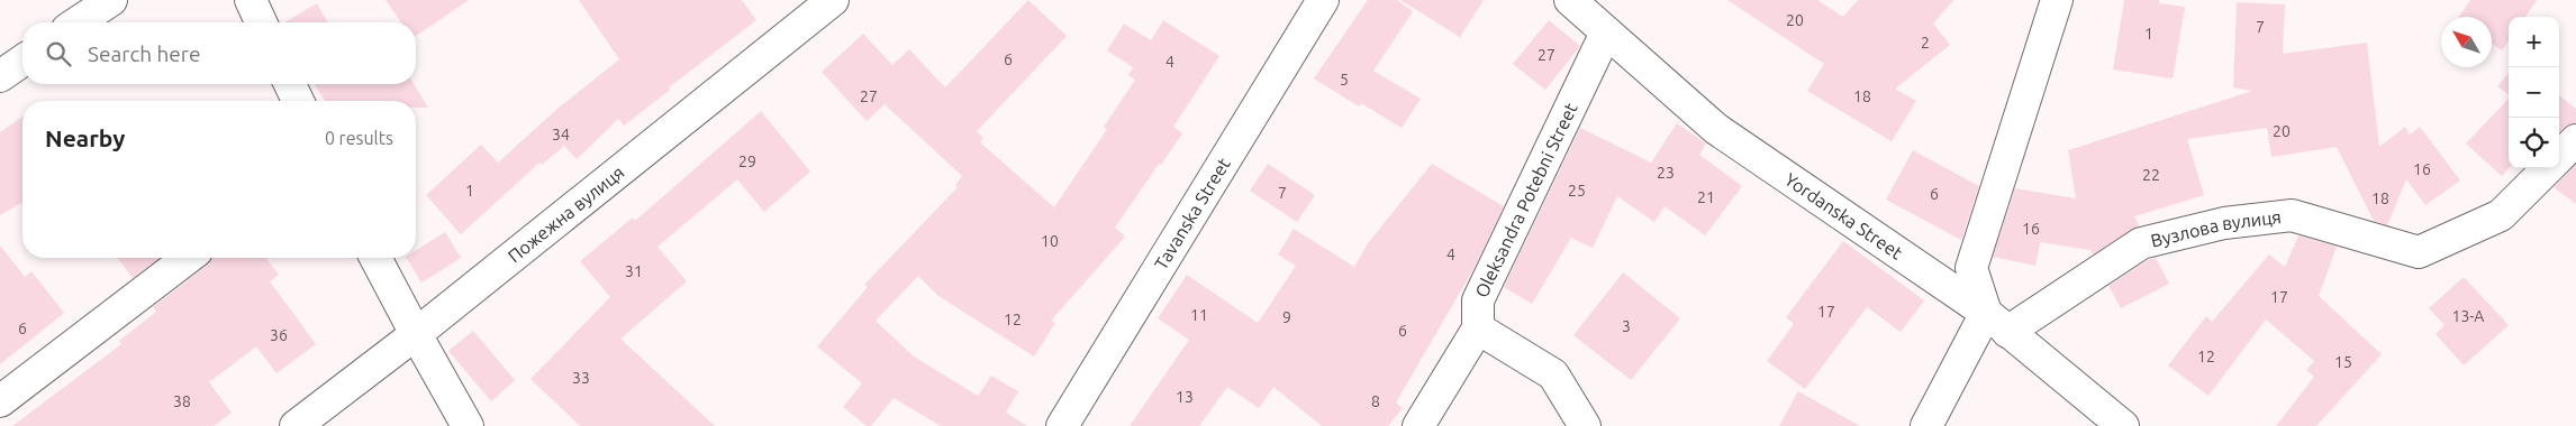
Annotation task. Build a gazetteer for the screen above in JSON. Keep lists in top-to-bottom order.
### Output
{
  "streets": {
    "street": [
      "Oleksandra Potebni Street",
      "Tavanska Street",
      "Пожежна вулиця",
      "Yordanska Street",
      "Вузлова вулиця"
    ]
  },
  "crossings": [
    ["Oleksandra Potebni Street", "Yordanska Street"],
    ["Yordanska Street", "Вузлова вулиця"]
  ],
  "house_numbers": [
    "20",
    "7",
    "1",
    "2",
    "27",
    "6",
    "4",
    "5",
    "27",
    "18",
    "20",
    "34",
    "29",
    "16",
    "23",
    "22",
    "1",
    "25",
    "7",
    "6",
    "21",
    "18",
    "16",
    "10",
    "4",
    "31",
    "17",
    "17",
    "11",
    "13-А",
    "9",
    "12",
    "3",
    "6",
    "6",
    "36",
    "12",
    "15",
    "33",
    "13",
    "38",
    "8"
  ],
  "north": "top left",
  "page": {
    "map_buttons": ["+", "−"],
    "search": "Search here",
    "heading": ["Nearby", "0 results"]
  }
}
